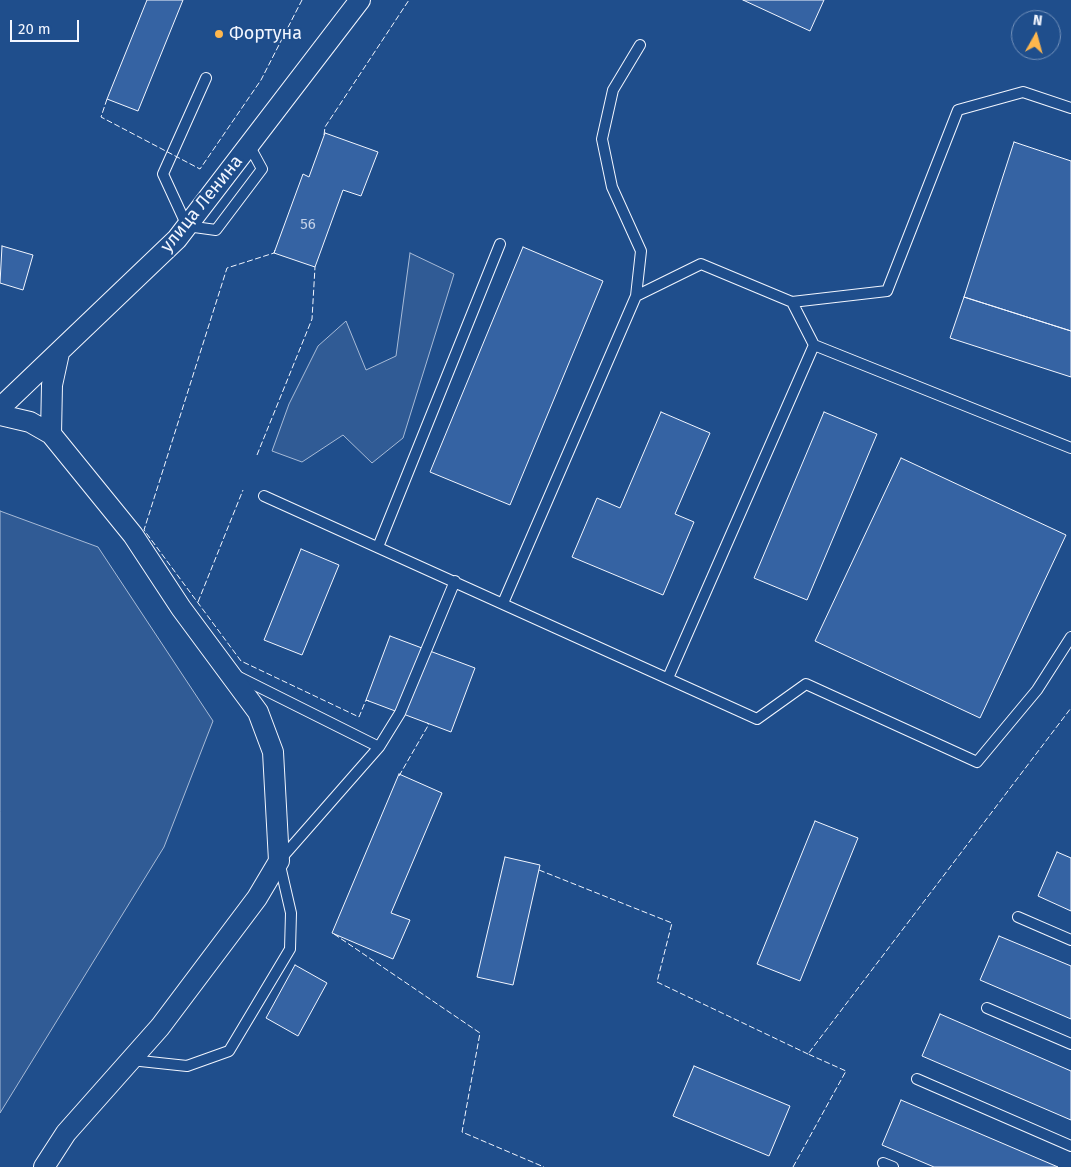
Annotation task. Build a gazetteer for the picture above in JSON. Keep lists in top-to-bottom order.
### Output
{
  "streets": {
    "street": ["улица Ленина"]
  },
  "places": ["Фортуна"],
  "house_numbers": ["56"],
  "scale_bar": "20 m",
  "north": "top"
}
